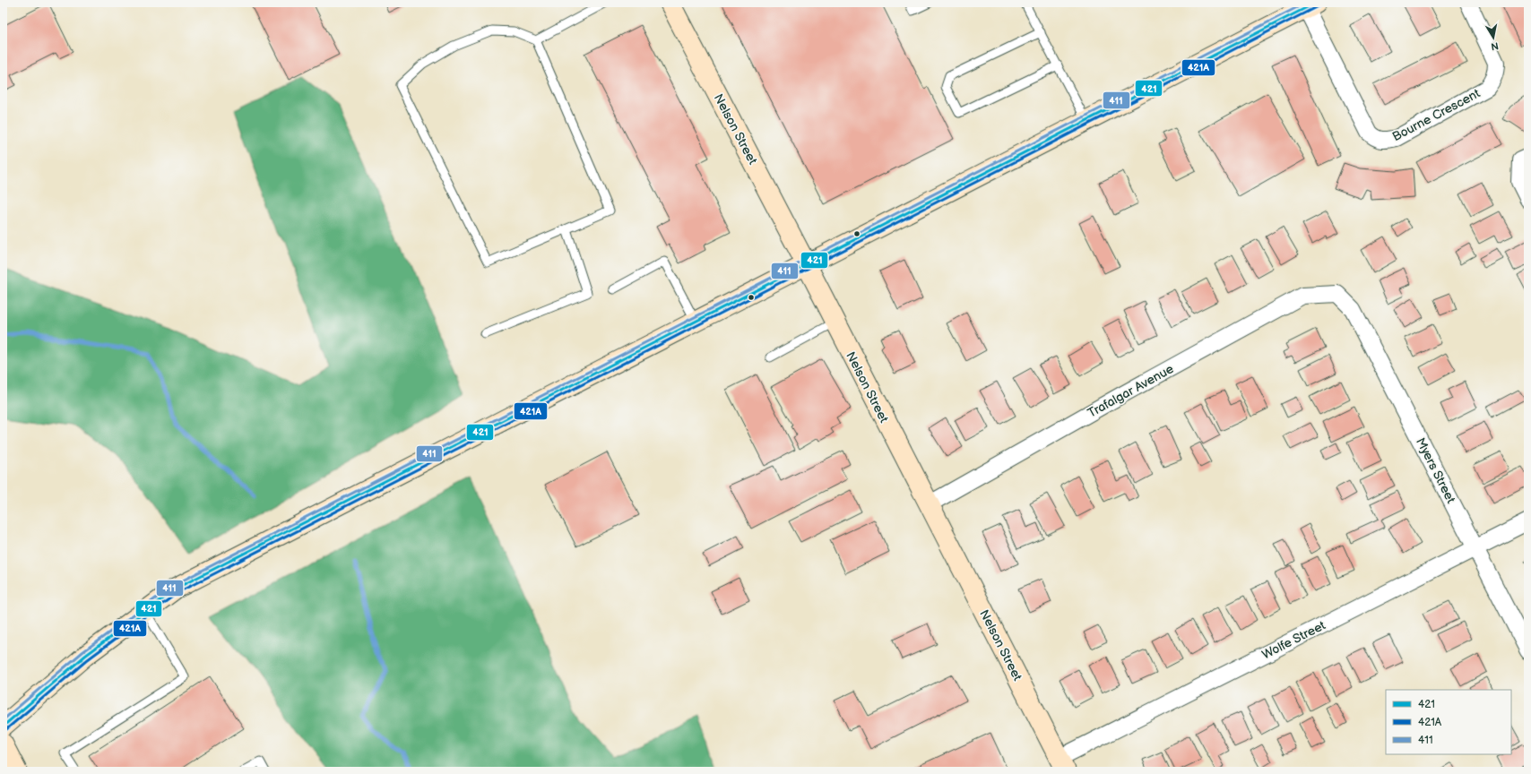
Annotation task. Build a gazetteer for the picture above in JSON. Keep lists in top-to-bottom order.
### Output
{
  "streets": {
    "main road": ["Nelson Street"],
    "street": [
      "Bourne Crescent",
      "Trafalgar Avenue",
      "Myers Street",
      "Wolfe Street"
    ]
  },
  "crossings": [
    ["Nelson Street", "Trafalgar Avenue"],
    ["Nelson Street", "Wolfe Street"],
    ["Trafalgar Avenue", "Myers Street"],
    ["Myers Street", "Wolfe Street"]
  ],
  "lines": ["transit line 421", "transit line 411", "transit line 421A"],
  "legend": ["421", "421A", "411"],
  "north": "bottom"
}
